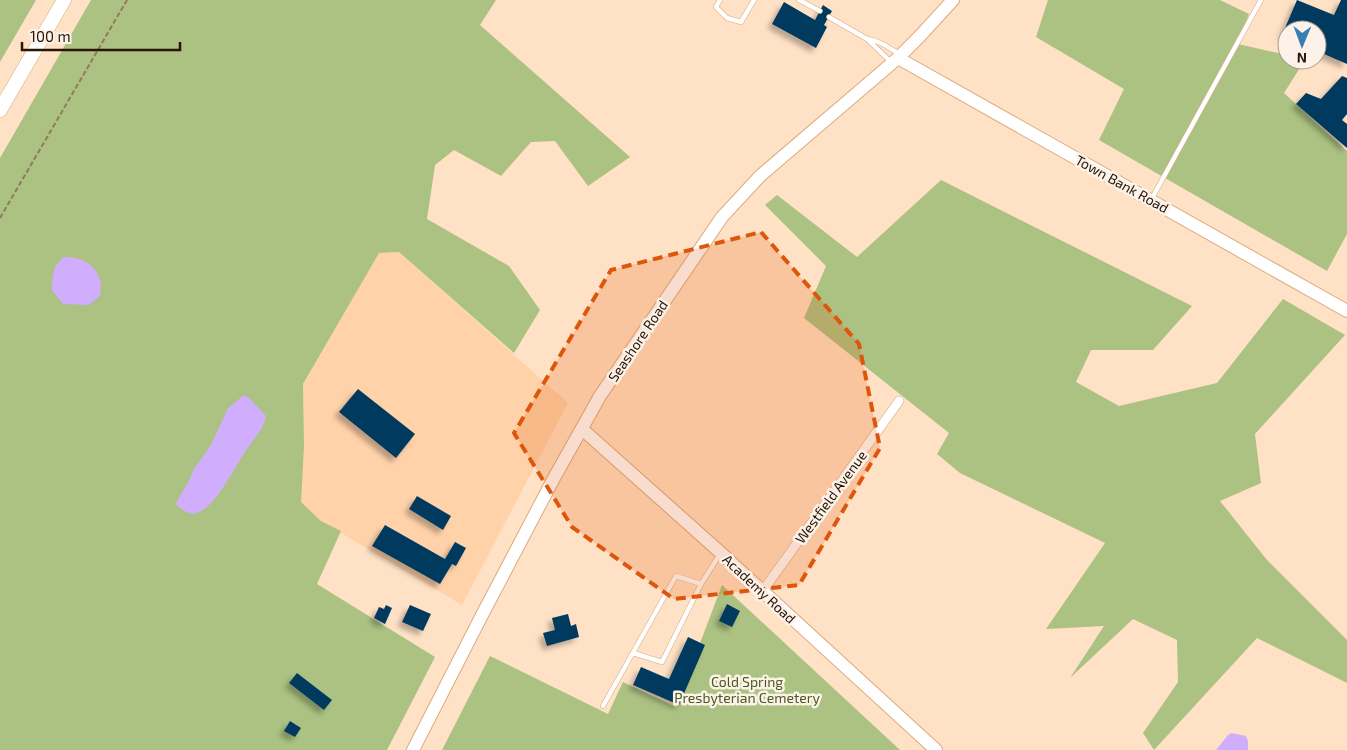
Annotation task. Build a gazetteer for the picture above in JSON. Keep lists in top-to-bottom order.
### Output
{
  "streets": {
    "street": [
      "Town Bank Road",
      "Seashore Road",
      "Westfield Avenue",
      "Academy Road"
    ]
  },
  "crossings": [
    ["Town Bank Road", "Seashore Road"],
    ["Seashore Road", "Academy Road"],
    ["Westfield Avenue", "Academy Road"]
  ],
  "parks": ["Cold Spring Presbyterian Cemetery"],
  "scale_bar": "100 m",
  "north": "bottom"
}
